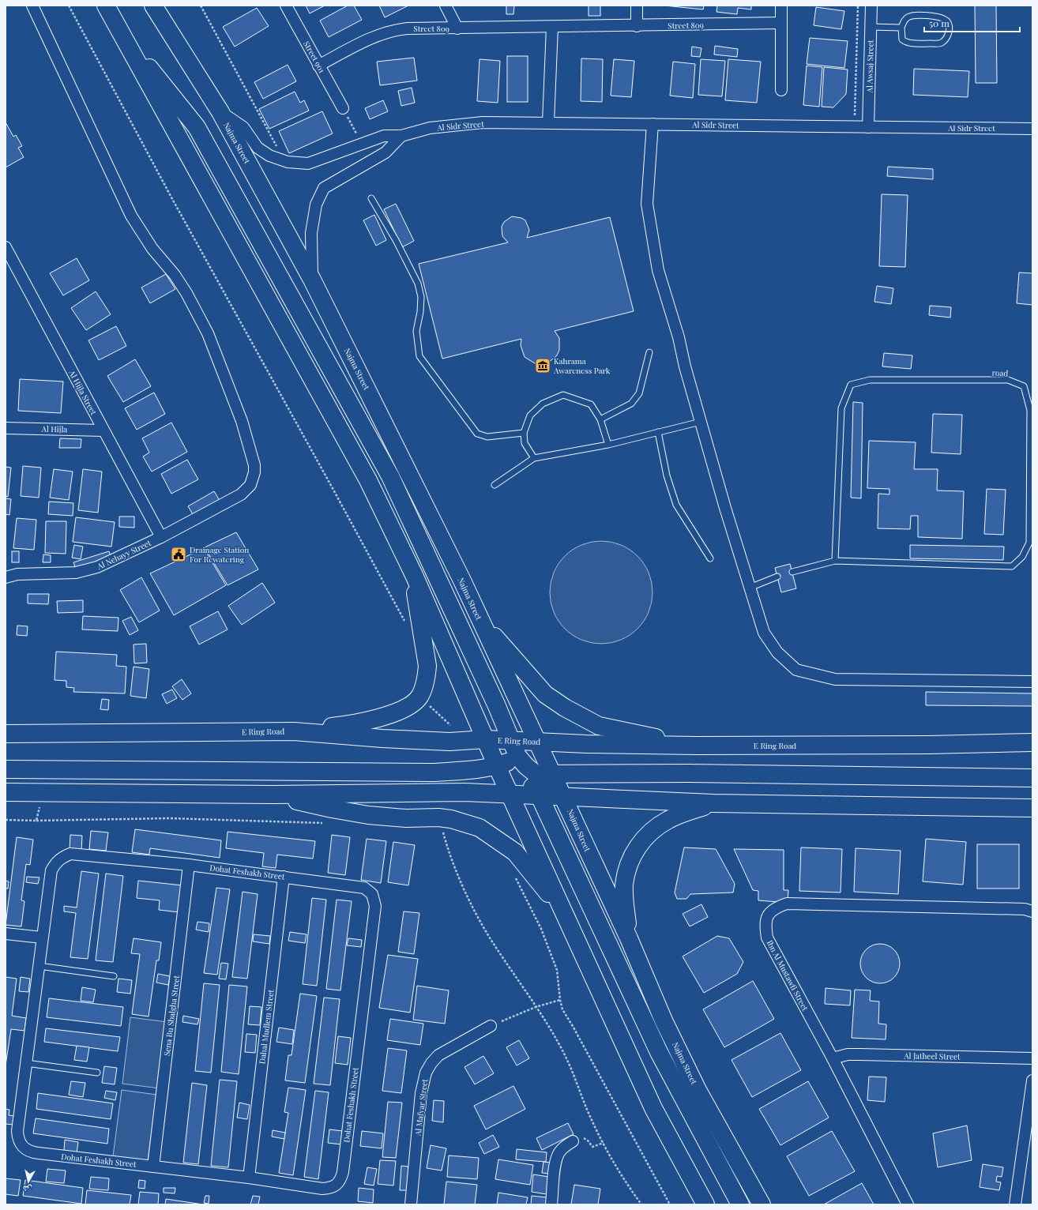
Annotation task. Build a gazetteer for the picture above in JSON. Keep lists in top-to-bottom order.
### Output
{
  "streets": {
    "main road": ["Najma Street", "E Ring Road"],
    "street": [
      "Street 809",
      "Street 901",
      "Al Awsaj Street",
      "Al Sidr Street",
      "Al Hijla Street",
      "Al Hijla",
      "Al Nehayy Street",
      "Dohat Feshakh Street",
      "Ibn Al Mustawfi Street",
      "Sena Bu Sbalgha Street",
      "Dahal Mudlem Street",
      "Al Jatheel Street",
      "Al Mafyar Street"
    ],
    "lane": ["road"]
  },
  "crossings": [
    ["Street 809", "Street 901"],
    ["Al Awsaj Street", "Al Sidr Street"],
    ["Al Sidr Street", "Najma Street"],
    ["Najma Street", "E Ring Road"],
    ["Al Hijla Street", "Al Hijla"],
    ["Al Hijla Street", "Al Nehayy Street"],
    ["Dohat Feshakh Street", "Sena Bu Sbalgha Street"],
    ["Dohat Feshakh Street", "Dahal Mudlem Street"],
    ["Ibn Al Mustawfi Street", "Al Jatheel Street"]
  ],
  "places": {
    "museum": ["Kahrama Awareness Park"],
    "public building": ["Drainage Station For Rewatering"]
  },
  "scale_bar": "50 m",
  "north": "bottom"
}
